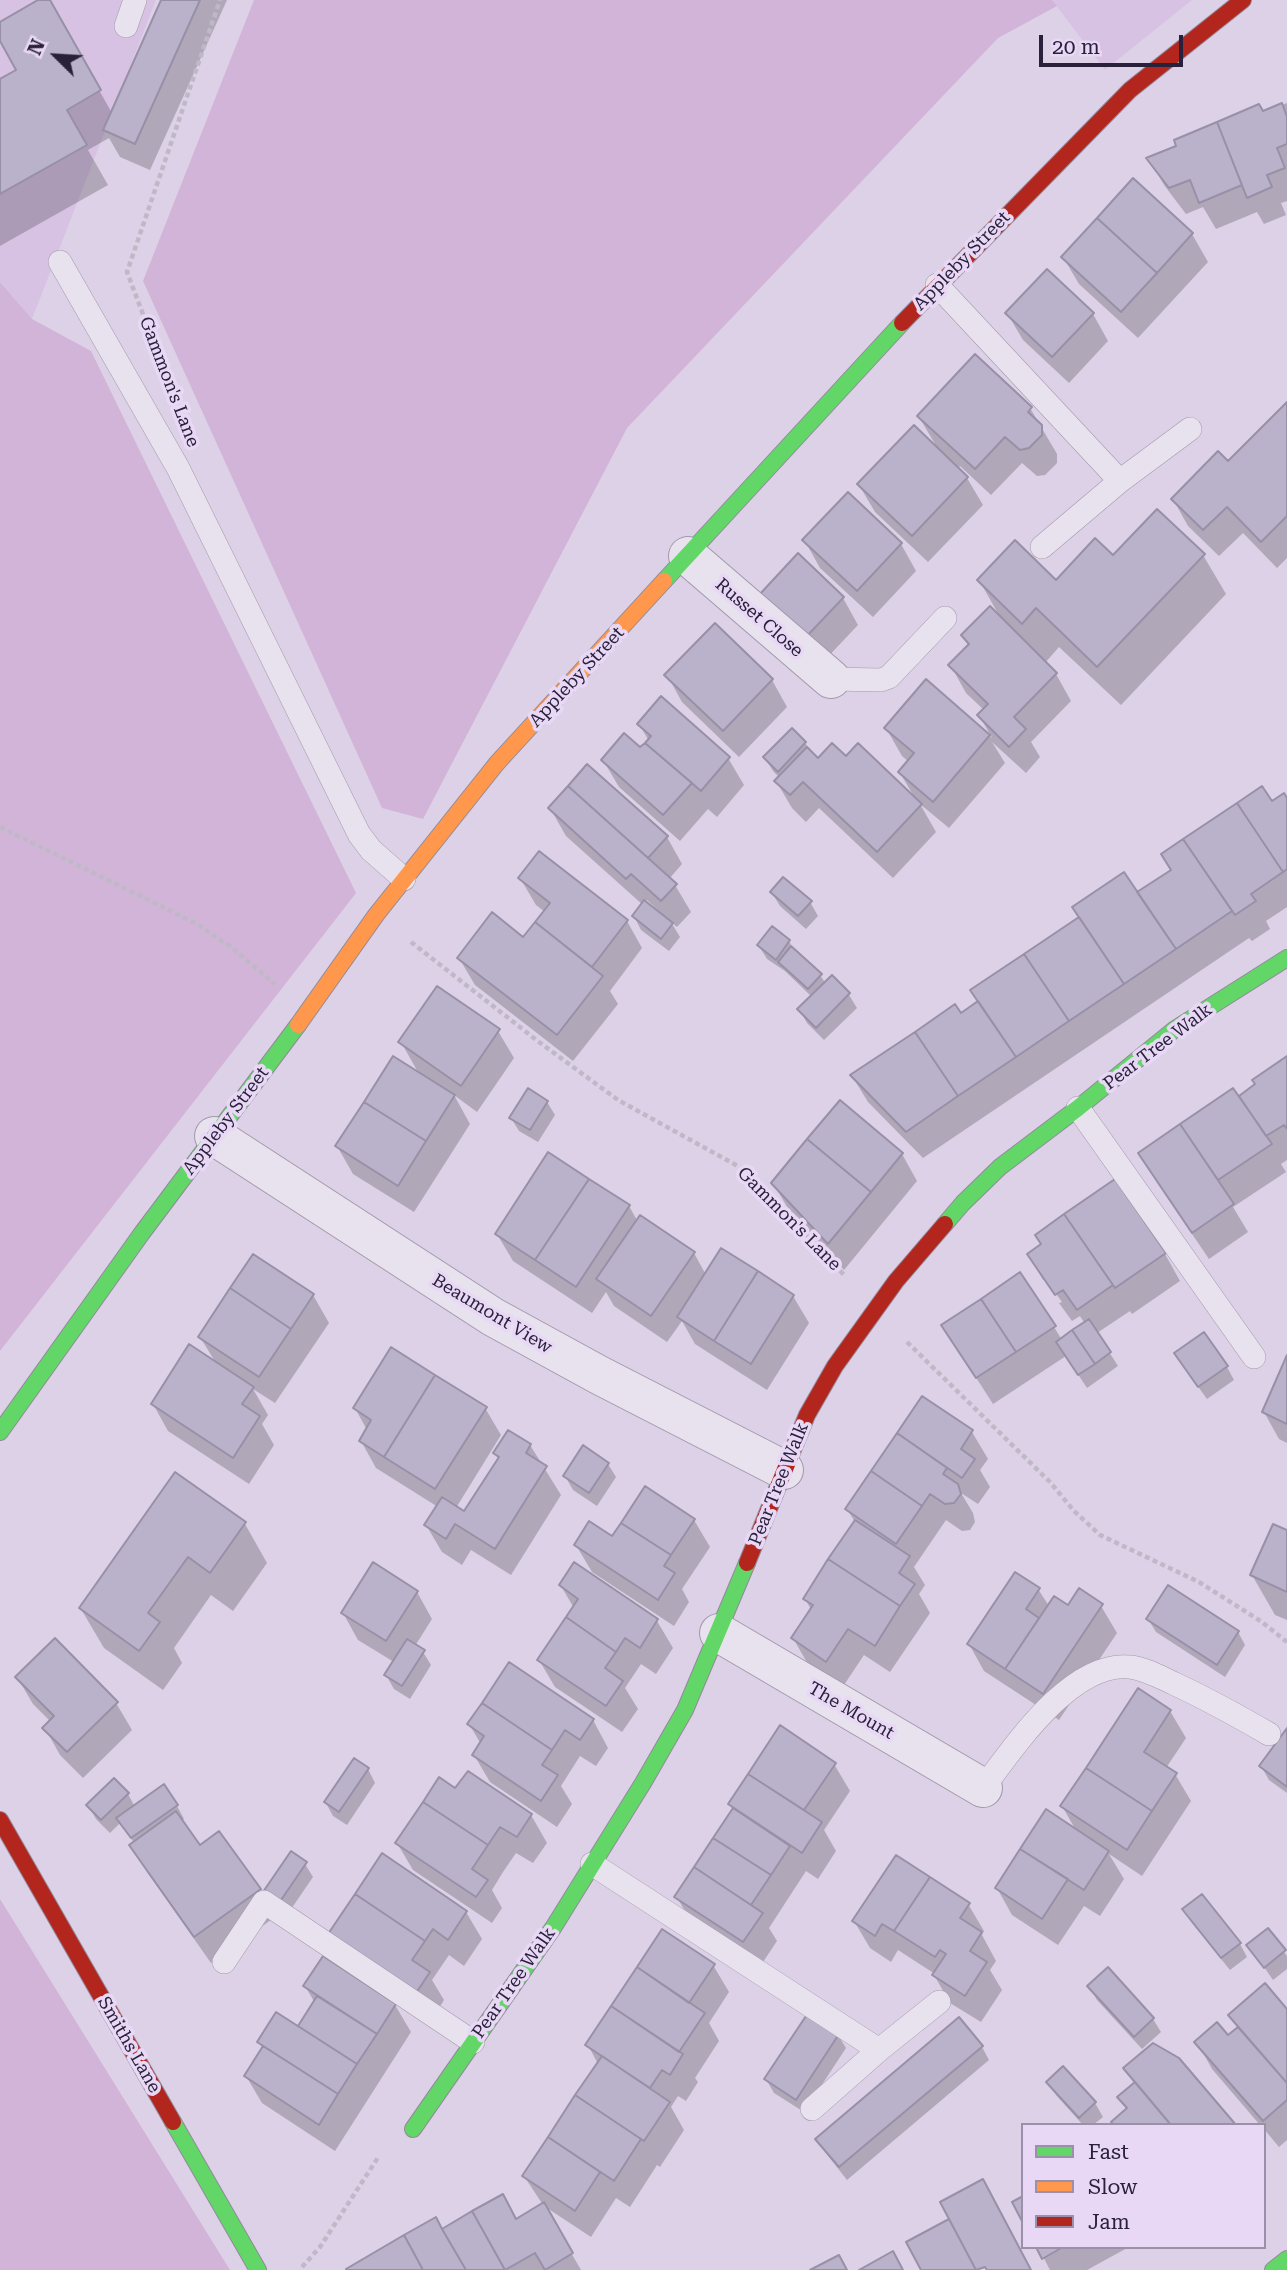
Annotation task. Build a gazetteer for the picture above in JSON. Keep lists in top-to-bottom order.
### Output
{
  "streets": {
    "street": [
      "Appleby Street",
      "Russet Close",
      "Pear Tree Walk",
      "Beaumont View",
      "The Mount",
      "Smiths Lane"
    ],
    "lane": ["Gammon's Lane"]
  },
  "crossings": [
    ["Appleby Street", "Gammon's Lane"],
    ["Appleby Street", "Russet Close"],
    ["Appleby Street", "Beaumont View"],
    ["Gammon's Lane", "Pear Tree Walk"],
    ["Pear Tree Walk", "Beaumont View"],
    ["Pear Tree Walk", "The Mount"]
  ],
  "legend": ["Fast", "Slow", "Jam"],
  "scale_bar": "20 m",
  "north": "top left"
}
